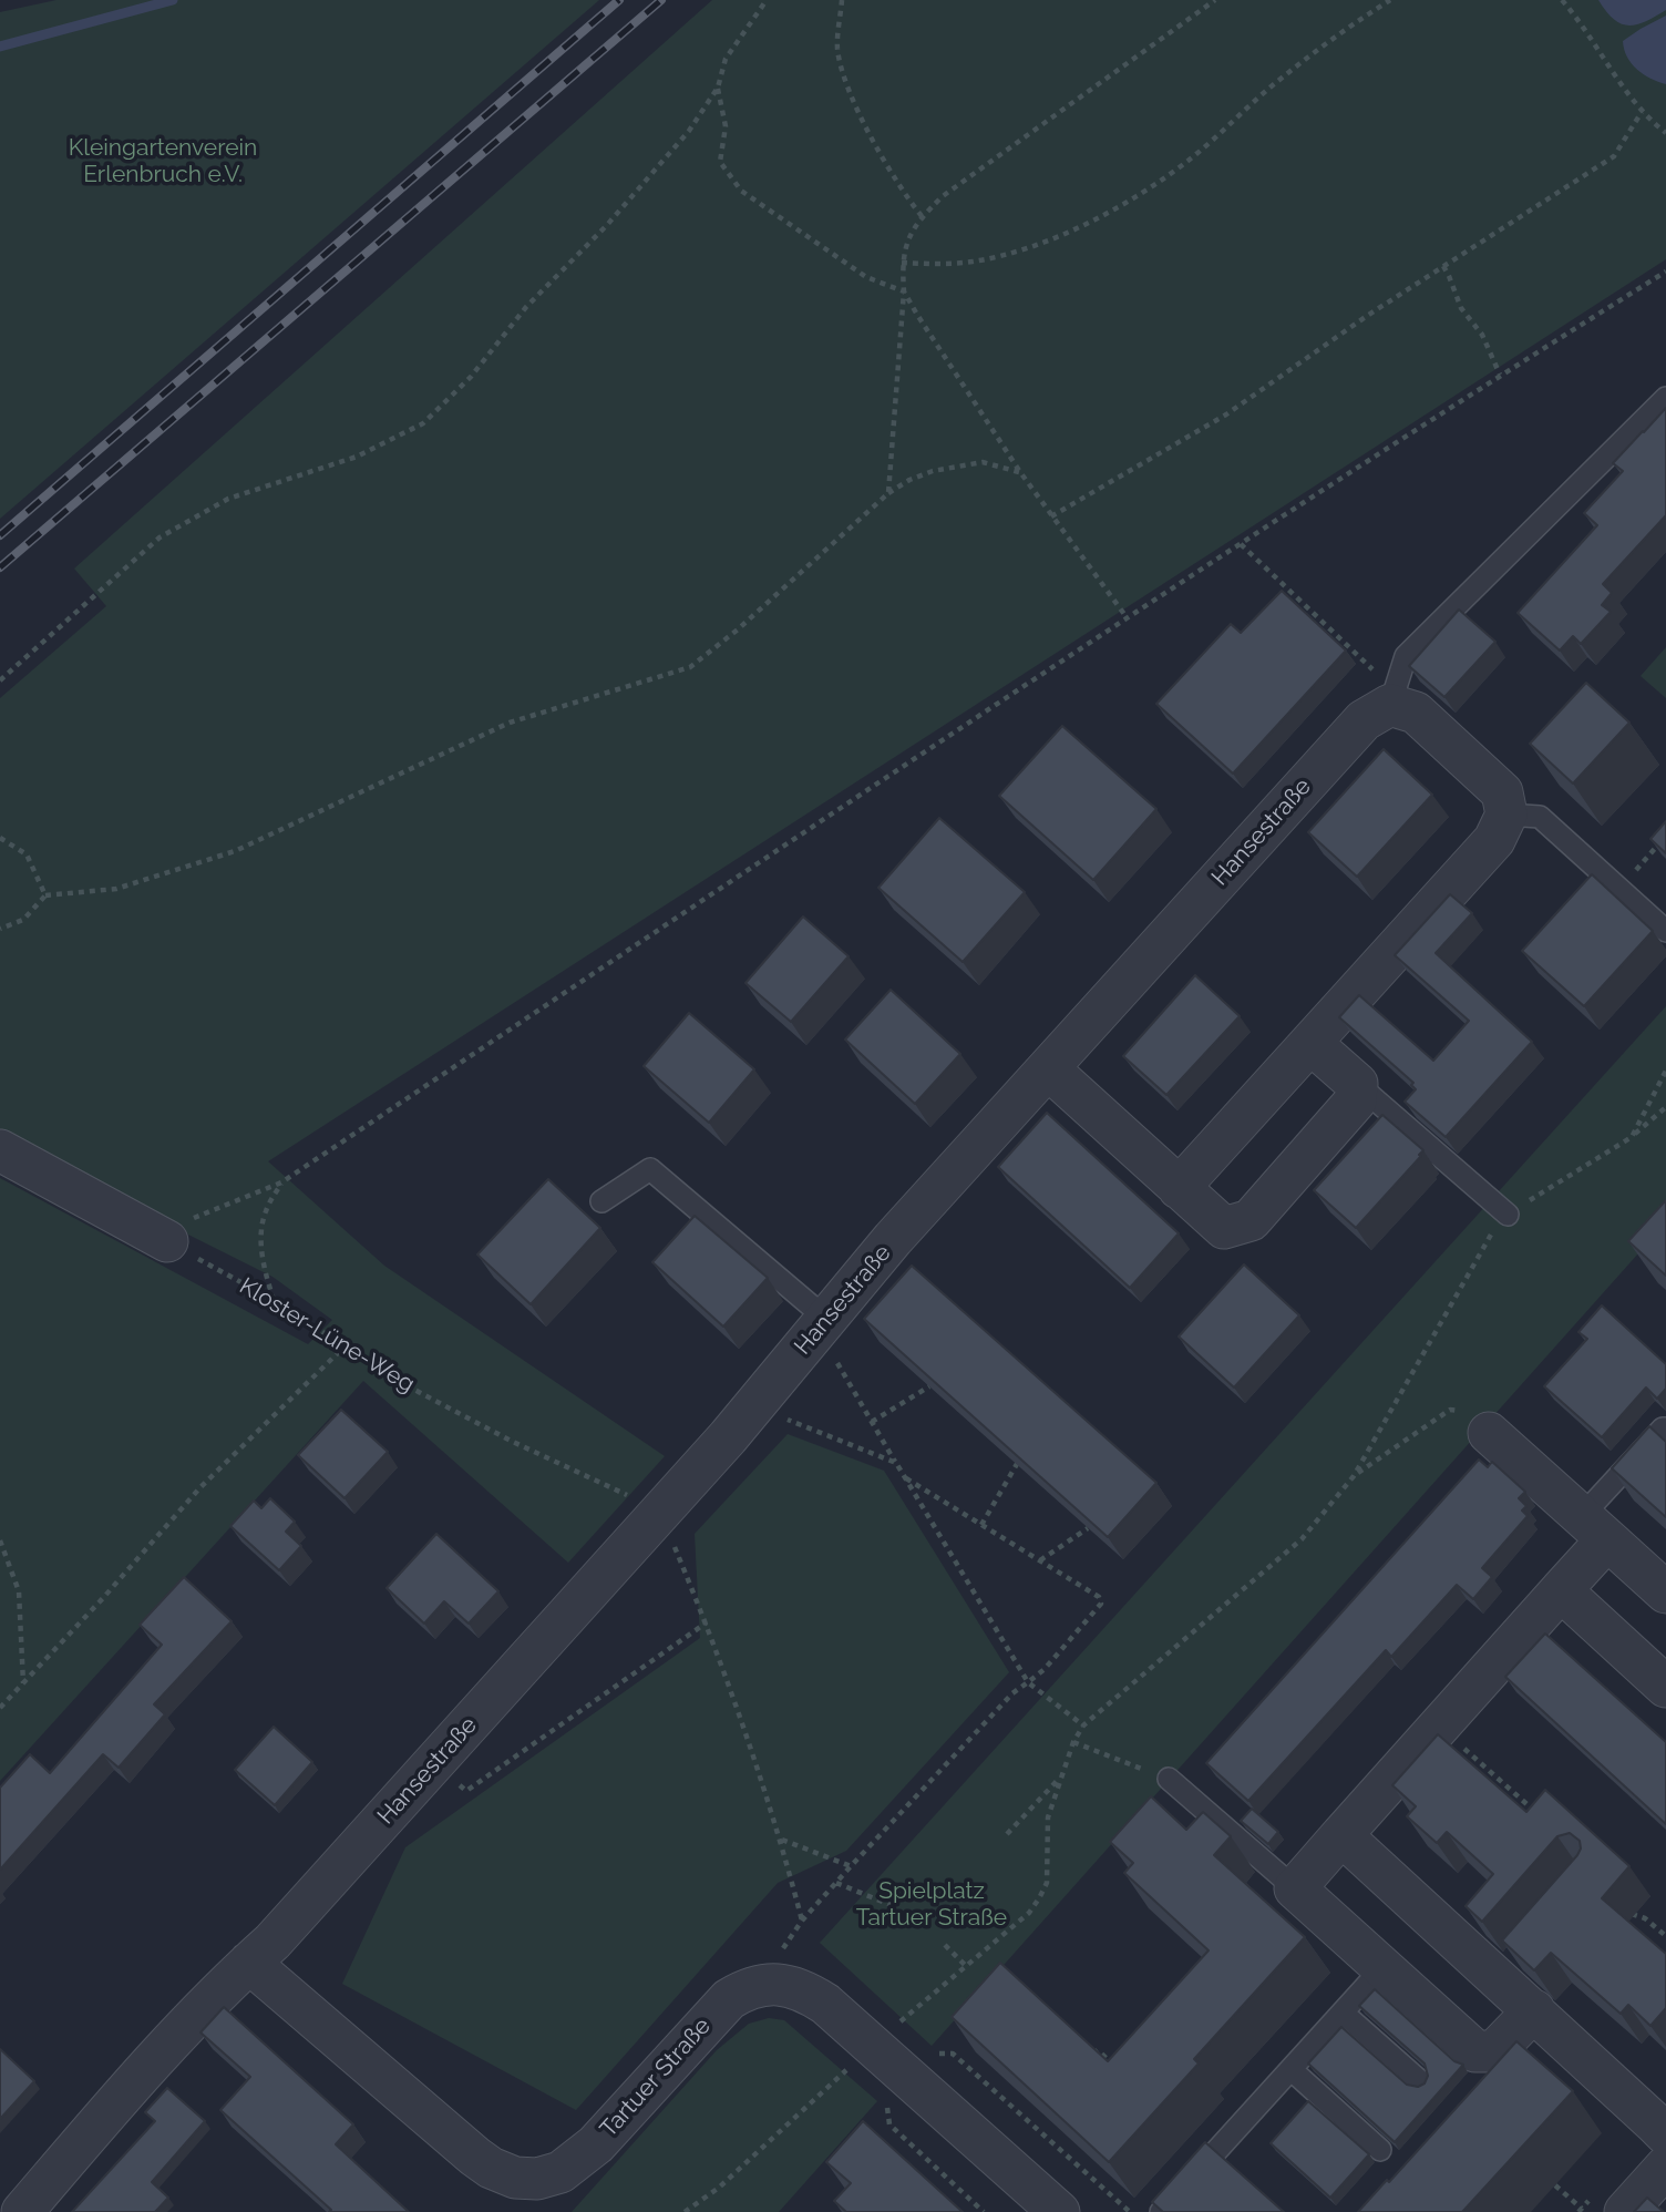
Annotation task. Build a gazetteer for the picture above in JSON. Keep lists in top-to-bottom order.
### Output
{
  "streets": {
    "street": ["Hansestraße", "Tartuer Straße"],
    "path": ["Kloster-Lüne-Weg"]
  },
  "crossings": [
    ["Hansestraße", "Kloster-Lüne-Weg"],
    ["Hansestraße", "Tartuer Straße"]
  ],
  "parks": ["Kleingartenverein Erlenbruch e.V.", "Spielplatz Tartuer Straße"]
}
